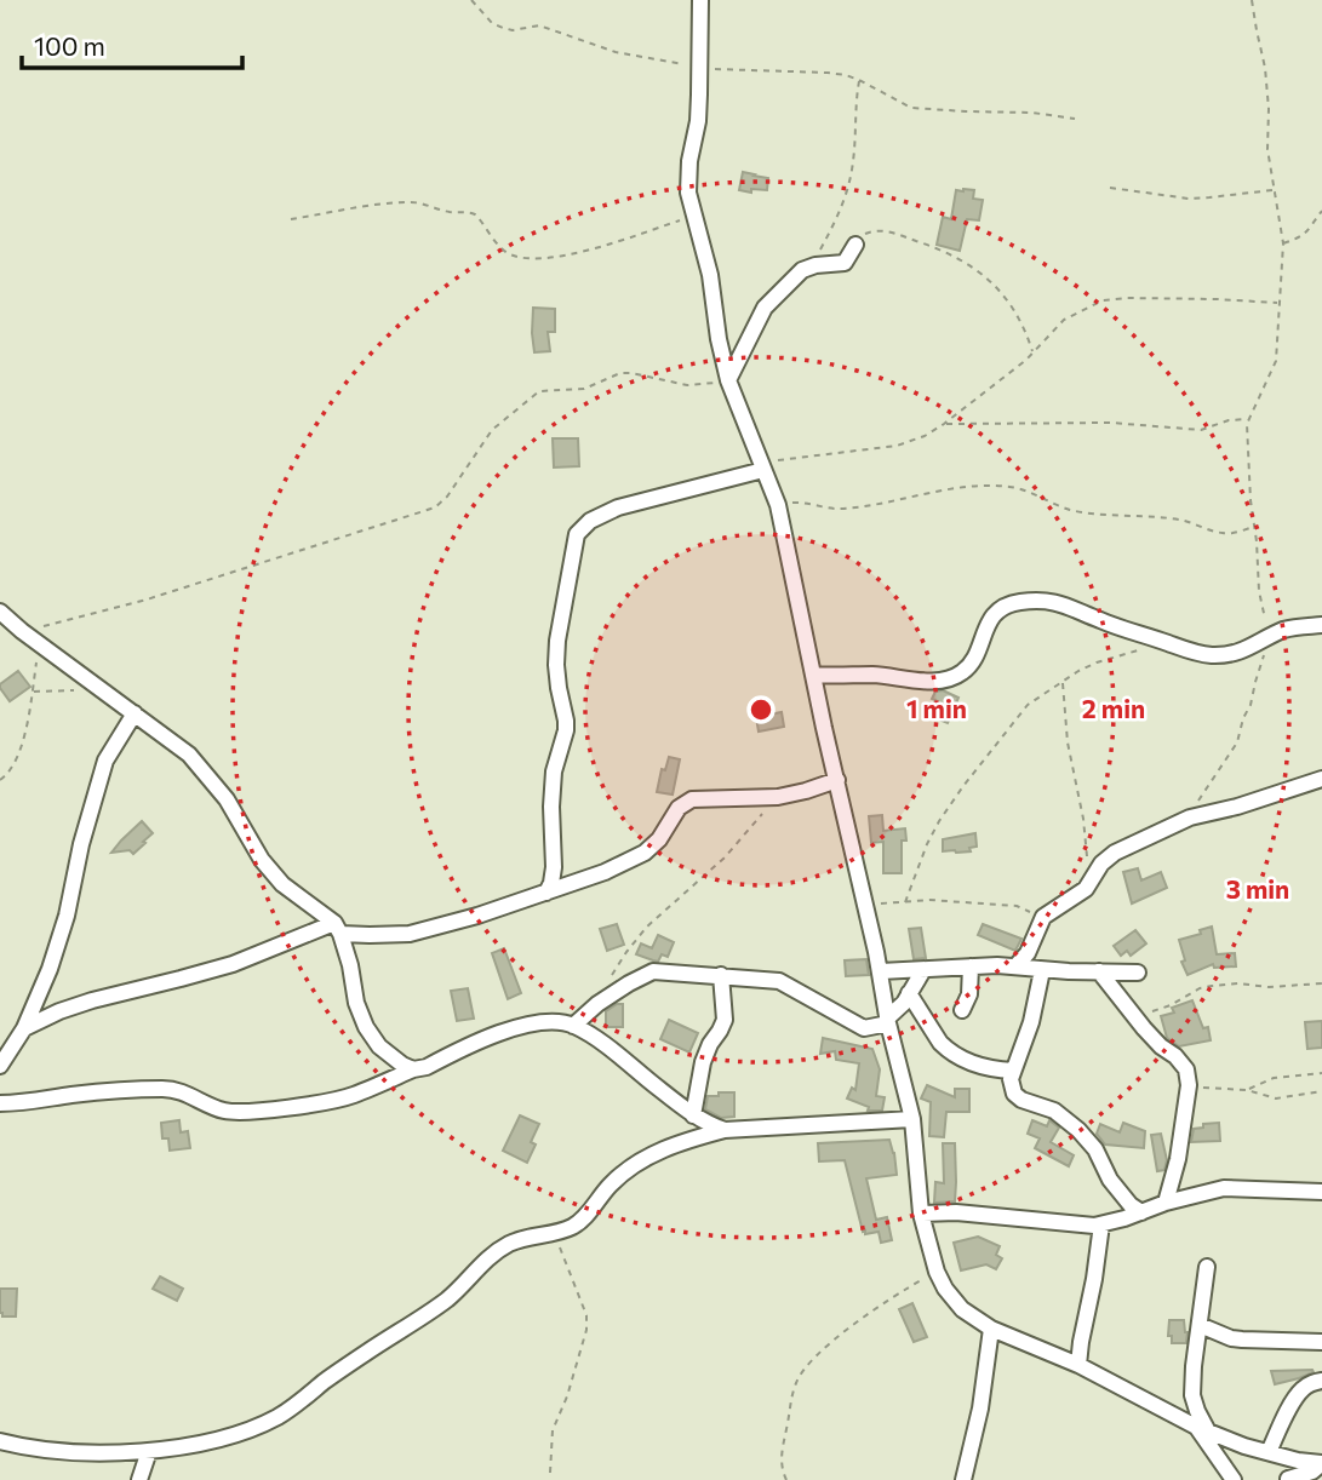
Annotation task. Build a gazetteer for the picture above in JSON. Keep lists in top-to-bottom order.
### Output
{
  "scale_bar": "100 m",
  "rings": ["1 min", "2 min", "3 min"]
}
